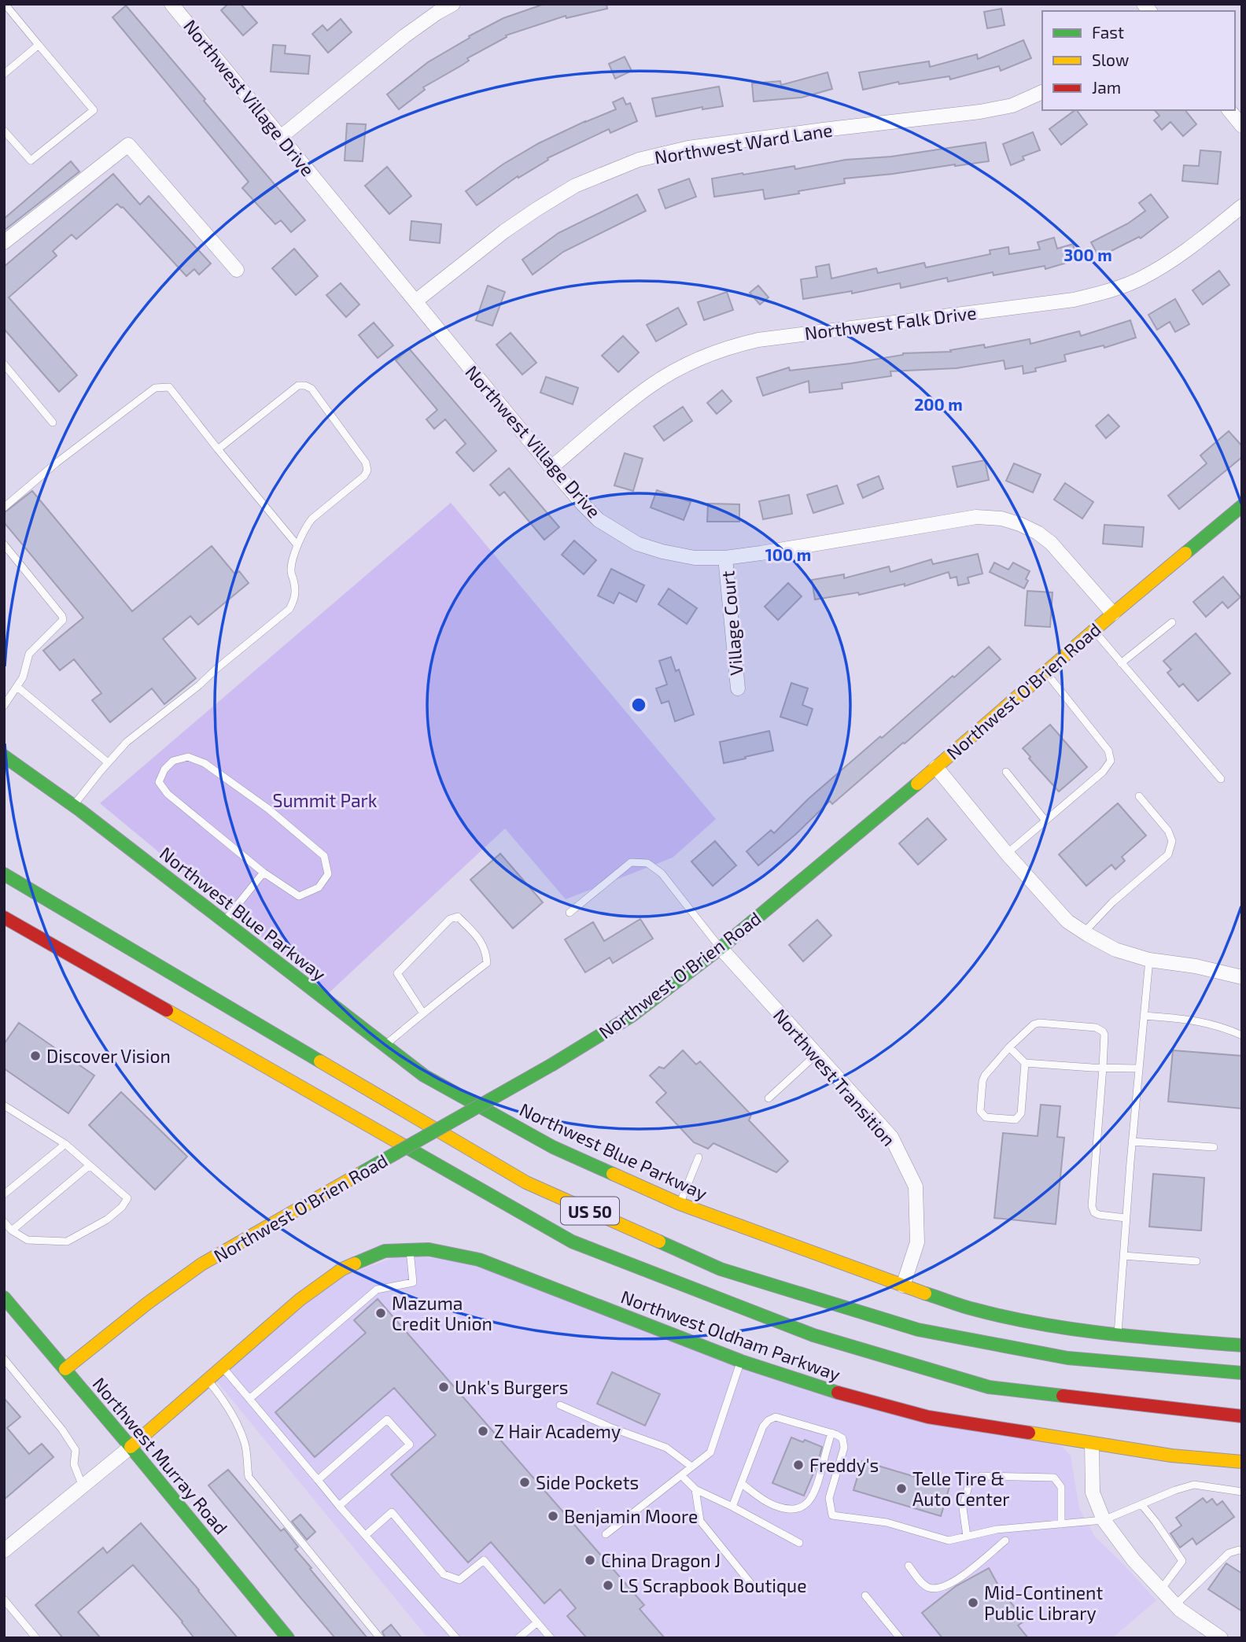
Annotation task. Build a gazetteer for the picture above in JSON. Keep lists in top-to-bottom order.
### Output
{
  "streets": {
    "main road": [
      "Northwest O'Brien Road",
      "Northwest Blue Parkway",
      "US 50",
      "Northwest Oldham Parkway",
      "Northwest Murray Road"
    ],
    "street": [
      "Northwest Village Drive",
      "Northwest Ward Lane",
      "Northwest Falk Drive",
      "Village Court",
      "Northwest Transition"
    ]
  },
  "crossings": [
    ["Northwest Village Drive", "Northwest Ward Lane"],
    ["Northwest Village Drive", "Northwest Falk Drive"],
    ["Northwest Village Drive", "Village Court"],
    ["Northwest Village Drive", "Northwest O'Brien Road"],
    ["Northwest O'Brien Road", "Northwest Transition"],
    ["Northwest O'Brien Road", "Northwest Murray Road"],
    ["Northwest Blue Parkway", "Northwest Transition"]
  ],
  "parks": ["Summit Park"],
  "places": [
    "Discover Vision",
    "Mazuma Credit Union",
    "Unk's Burgers",
    "Z Hair Academy",
    "Freddy's",
    "Side Pockets",
    "Telle Tire & Auto Center",
    "Benjamin Moore",
    "China Dragon J",
    "LS Scrapbook Boutique",
    "Mid-Continent Public Library"
  ],
  "legend": ["Fast", "Slow", "Jam"],
  "rings": ["300 m", "200 m", "100 m"]
}
